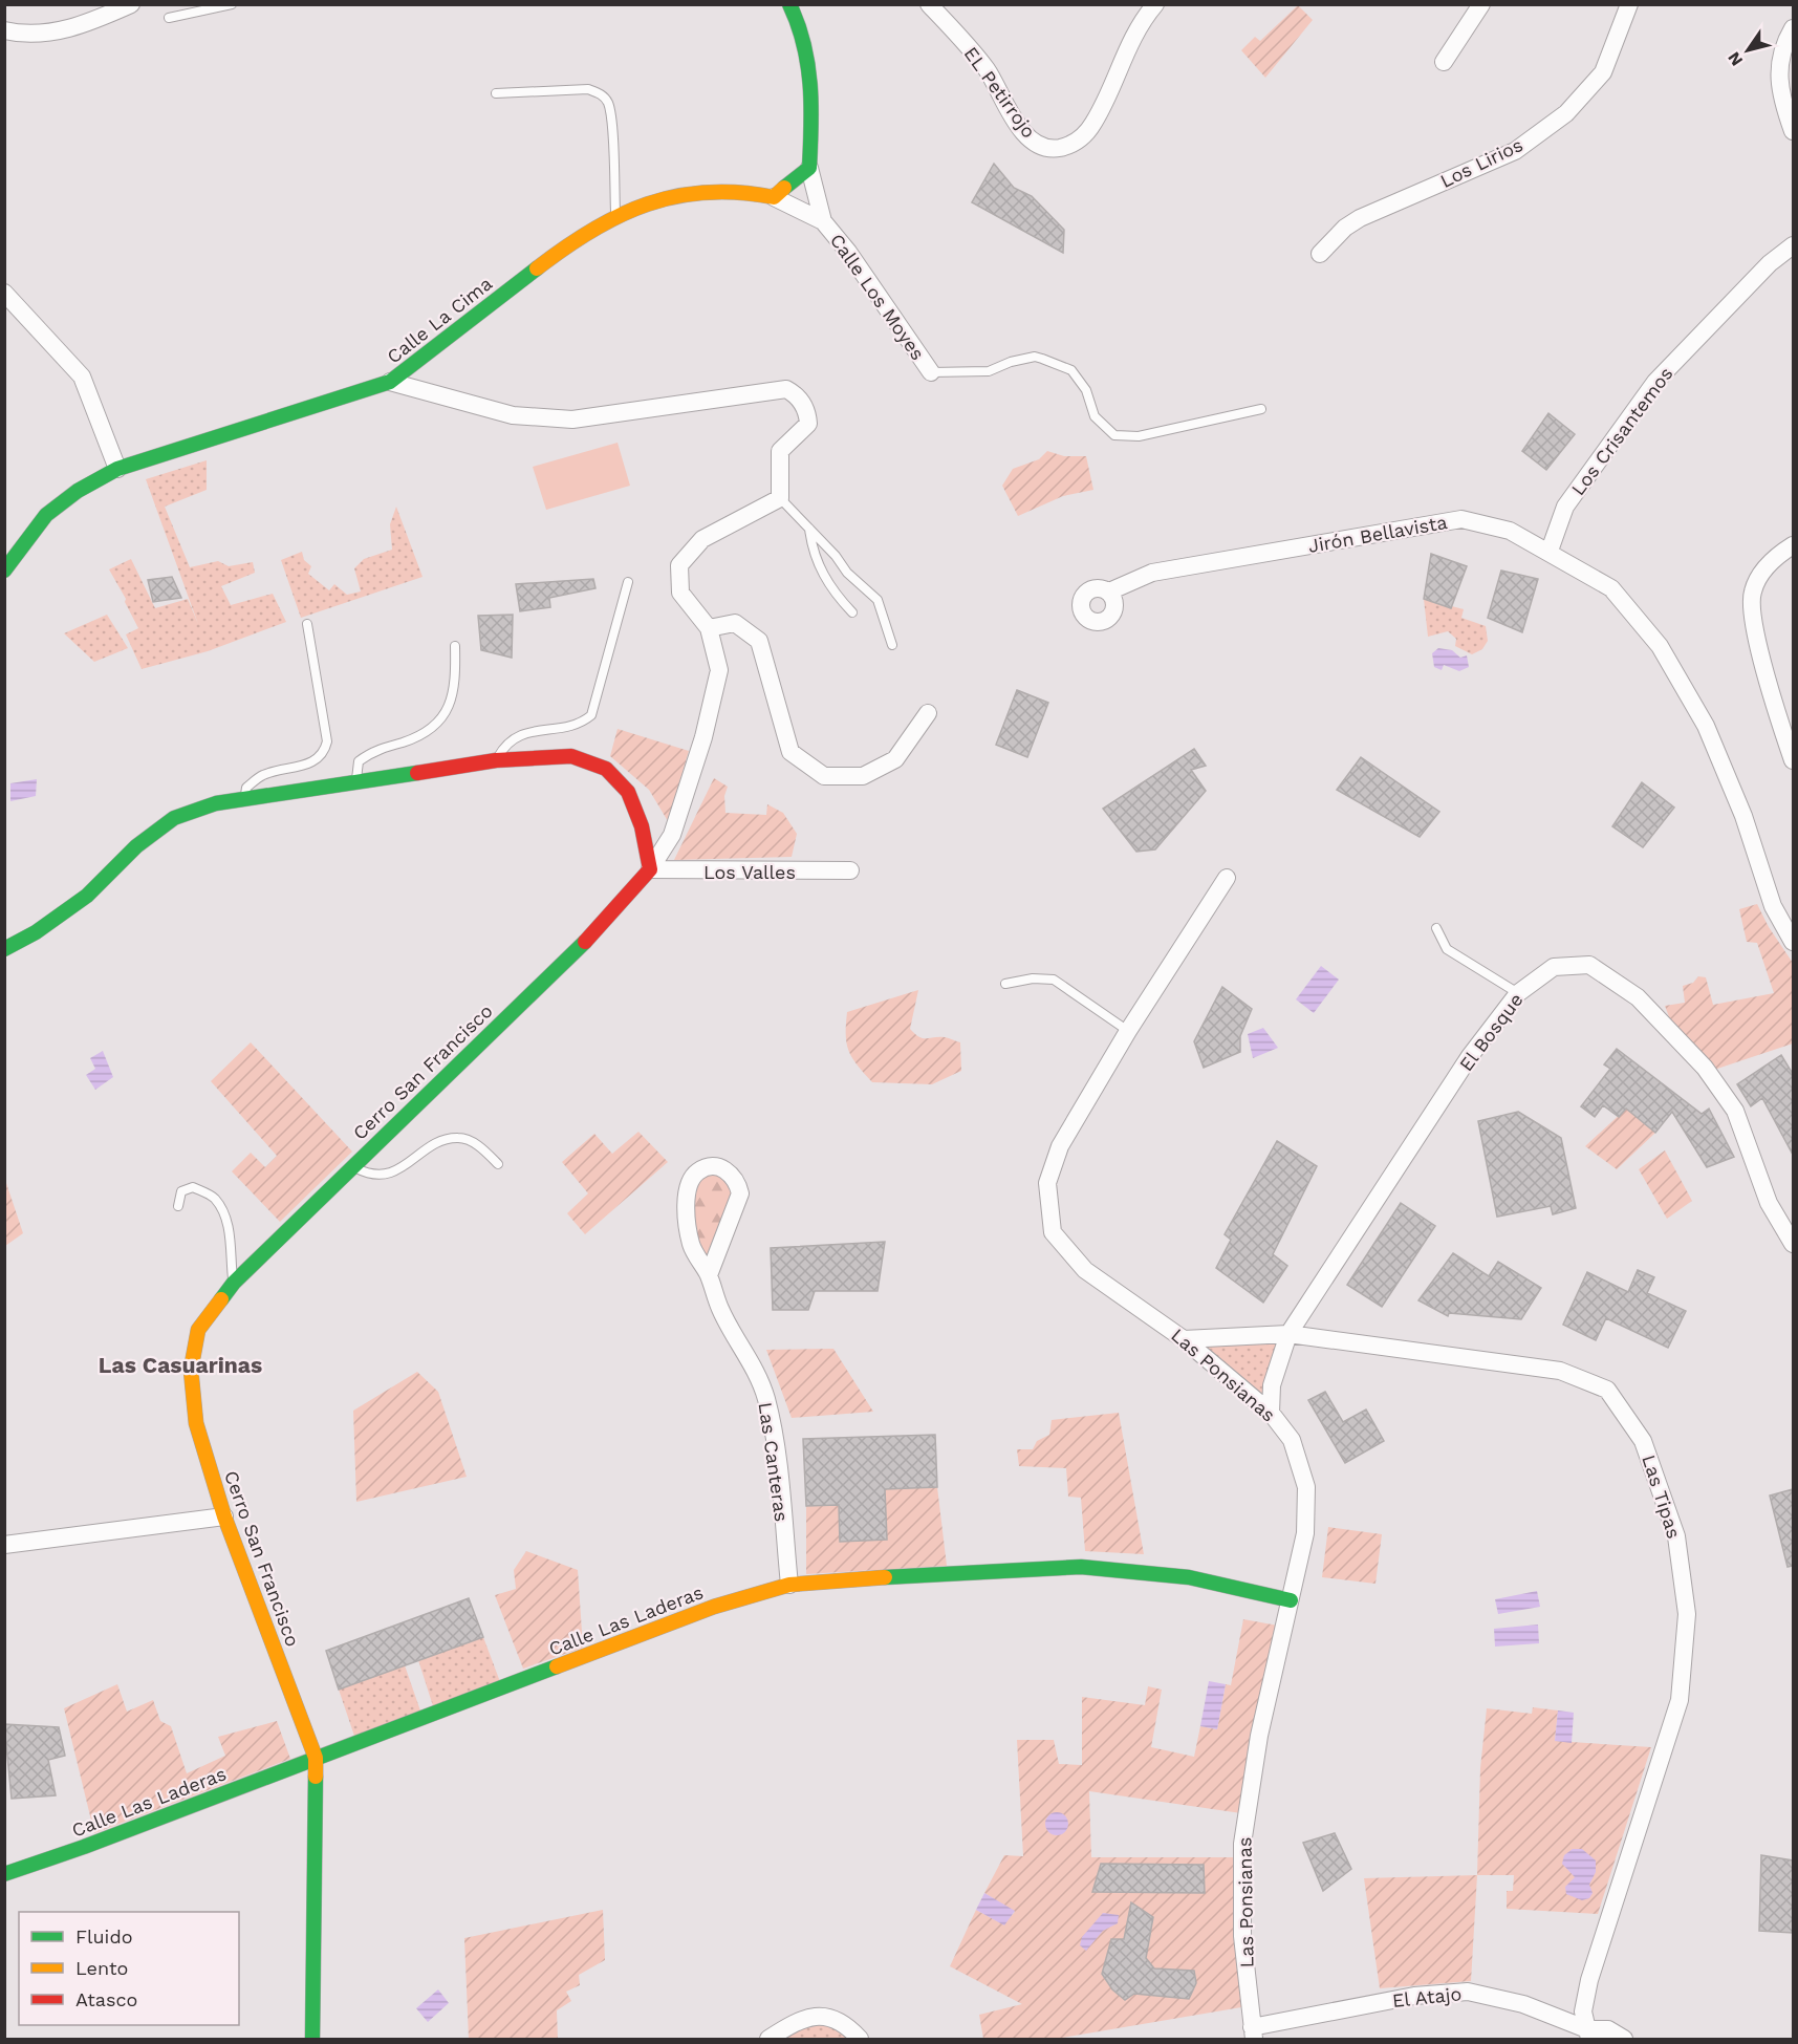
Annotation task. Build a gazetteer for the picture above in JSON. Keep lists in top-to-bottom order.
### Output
{
  "streets": {
    "street": [
      "EL Petirrojo",
      "Los Lirios",
      "Calle Los Moyes",
      "Calle La Cima",
      "Los Crisantemos",
      "Jirón Bellavista",
      "Los Valles",
      "El Bosque",
      "Cerro San Francisco",
      "Las Ponsianas",
      "Las Canteras",
      "Las Tipas",
      "Calle Las Laderas",
      "El Atajo"
    ]
  },
  "crossings": [
    ["Calle Los Moyes", "Calle La Cima"],
    ["Los Crisantemos", "Jirón Bellavista"],
    ["Los Valles", "Cerro San Francisco"],
    ["El Bosque", "Las Ponsianas"],
    ["El Bosque", "Las Tipas"],
    ["Cerro San Francisco", "Calle Las Laderas"],
    ["Las Ponsianas", "Las Tipas"],
    ["Las Ponsianas", "Calle Las Laderas"],
    ["Las Ponsianas", "El Atajo"],
    ["Las Canteras", "Calle Las Laderas"],
    ["Las Tipas", "El Atajo"]
  ],
  "districts": ["Las Casuarinas"],
  "legend": ["Fluido", "Lento", "Atasco"],
  "north": "bottom left"
}
